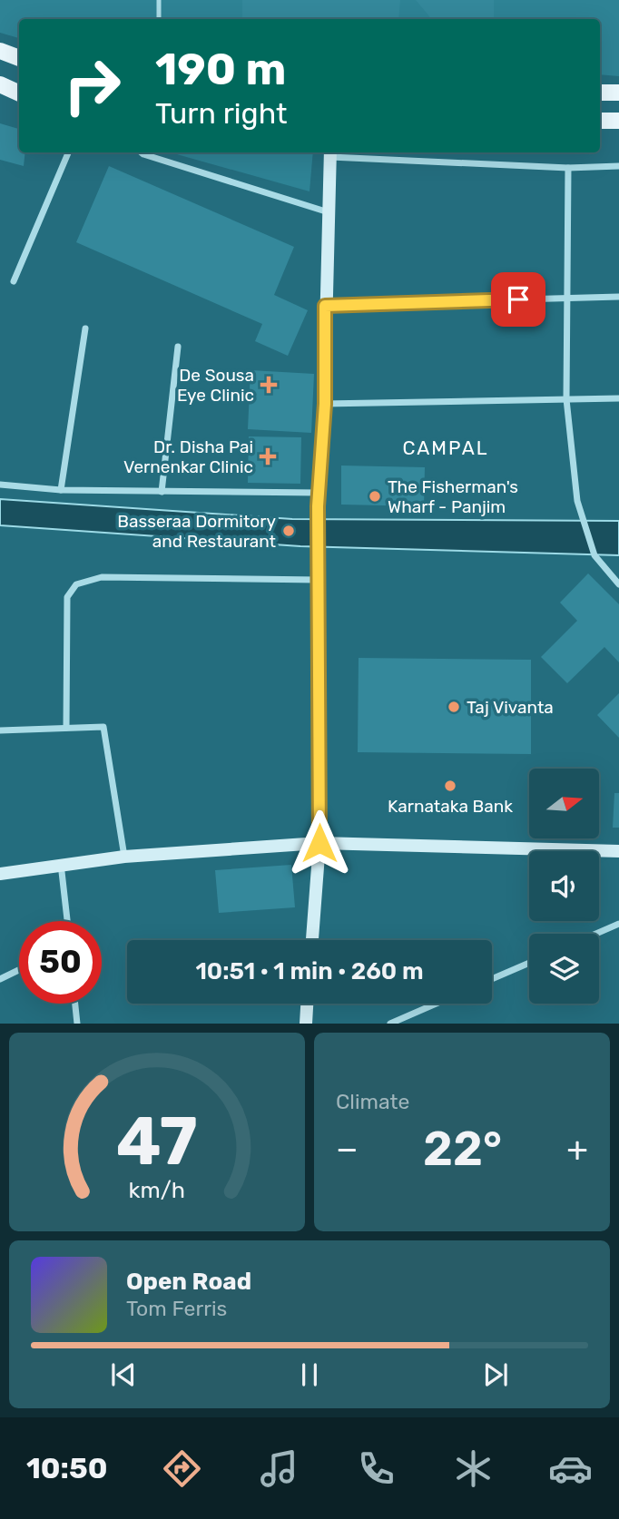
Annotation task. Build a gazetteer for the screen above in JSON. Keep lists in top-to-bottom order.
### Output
{
  "districts": ["CAMPAL"],
  "places": {
    "health": ["De Sousa Eye Clinic", "Dr. Disha Pai Vernenkar Clinic"],
    "other": [
      "The Fisherman's Wharf - Panjim",
      "Basseraa Dormitory and Restaurant",
      "Taj Vivanta",
      "Karnataka Bank"
    ]
  },
  "north": "right",
  "page": {
    "turn": ["190 m", "Turn right"],
    "limit": "50",
    "trip": "10:51 · 1 min · 260 m",
    "tile": "Climate",
    "heat": ["−", "22°", "+"],
    "song": ["Open Road", "Tom Ferris"],
    "tabs": "10:50",
    "gauge": ["47", "km/h"]
  }
}
